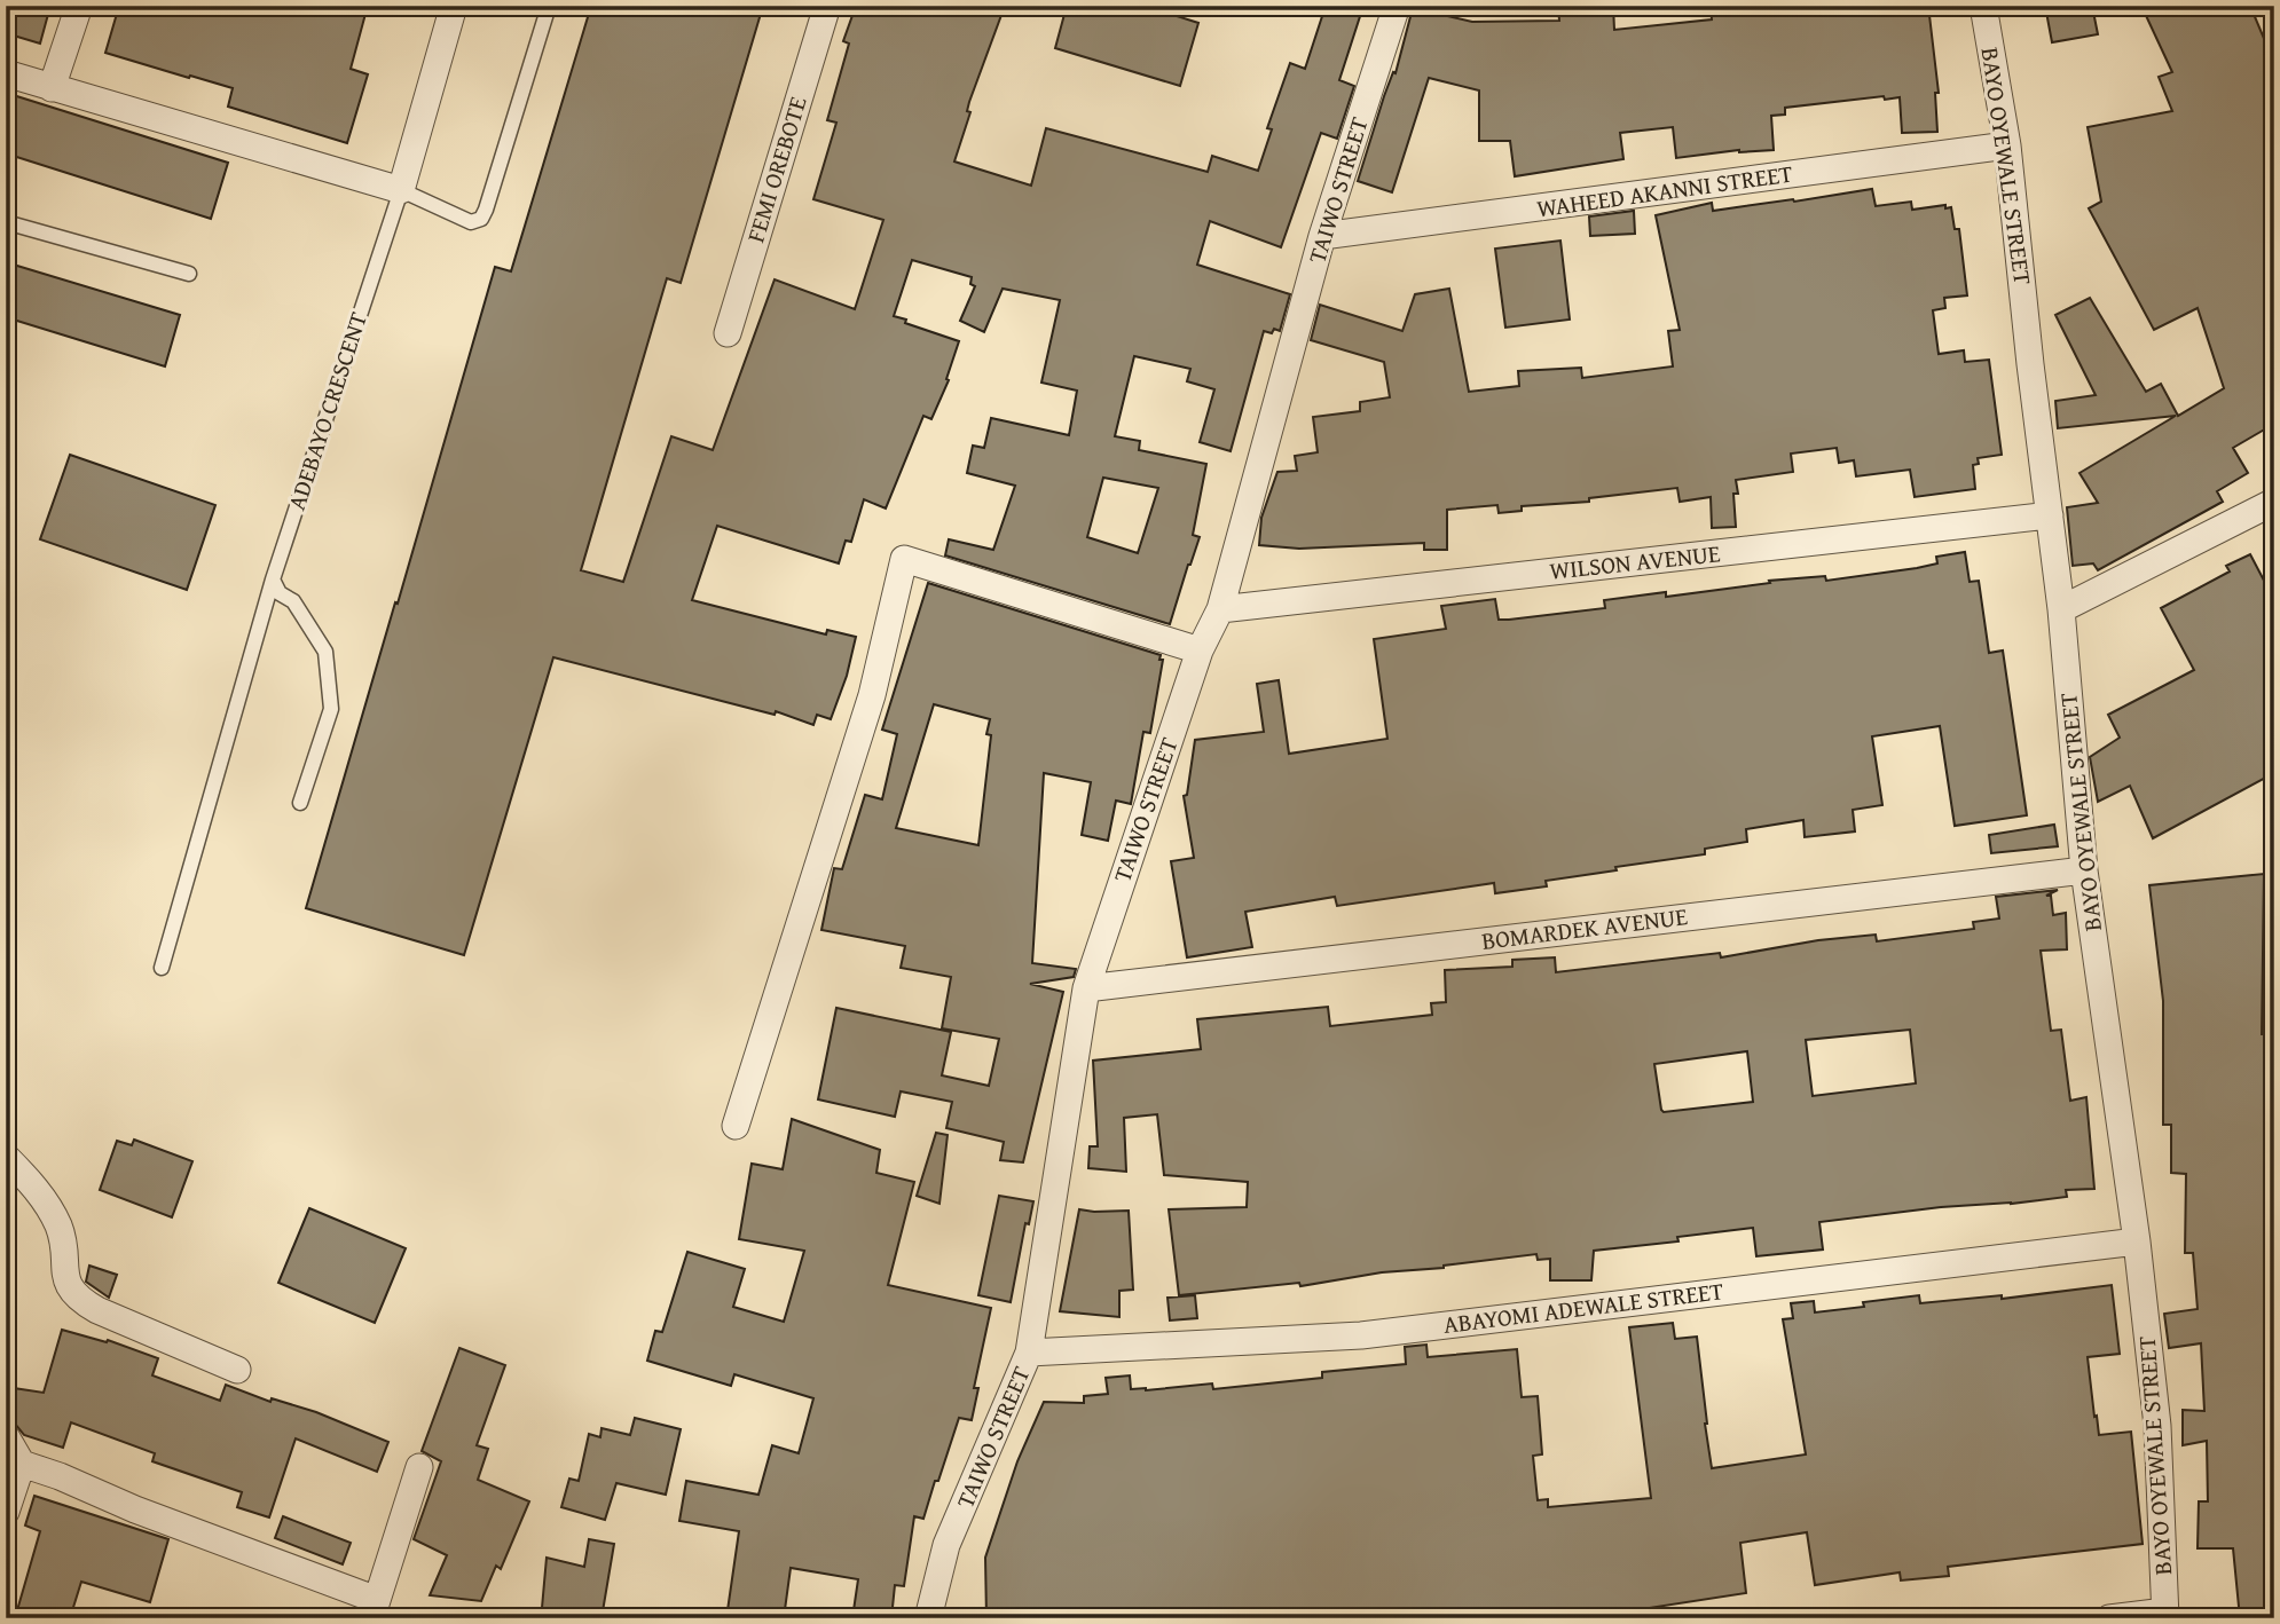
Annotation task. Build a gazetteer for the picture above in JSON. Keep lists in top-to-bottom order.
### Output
{
  "streets": {
    "street": [
      "BAYO OYEWALE STREET",
      "FEMI OREBOTE",
      "TAIWO STREET",
      "WAHEED AKANNI STREET",
      "ADEBAYO CRESCENT",
      "WILSON AVENUE",
      "BOMARDEK AVENUE",
      "ABAYOMI ADEWALE STREET"
    ]
  },
  "crossings": [
    ["BAYO OYEWALE STREET", "WAHEED AKANNI STREET"],
    ["BAYO OYEWALE STREET", "WILSON AVENUE"],
    ["BAYO OYEWALE STREET", "BOMARDEK AVENUE"],
    ["BAYO OYEWALE STREET", "ABAYOMI ADEWALE STREET"],
    ["TAIWO STREET", "WAHEED AKANNI STREET"],
    ["TAIWO STREET", "WILSON AVENUE"],
    ["TAIWO STREET", "BOMARDEK AVENUE"],
    ["TAIWO STREET", "ABAYOMI ADEWALE STREET"]
  ]
}
